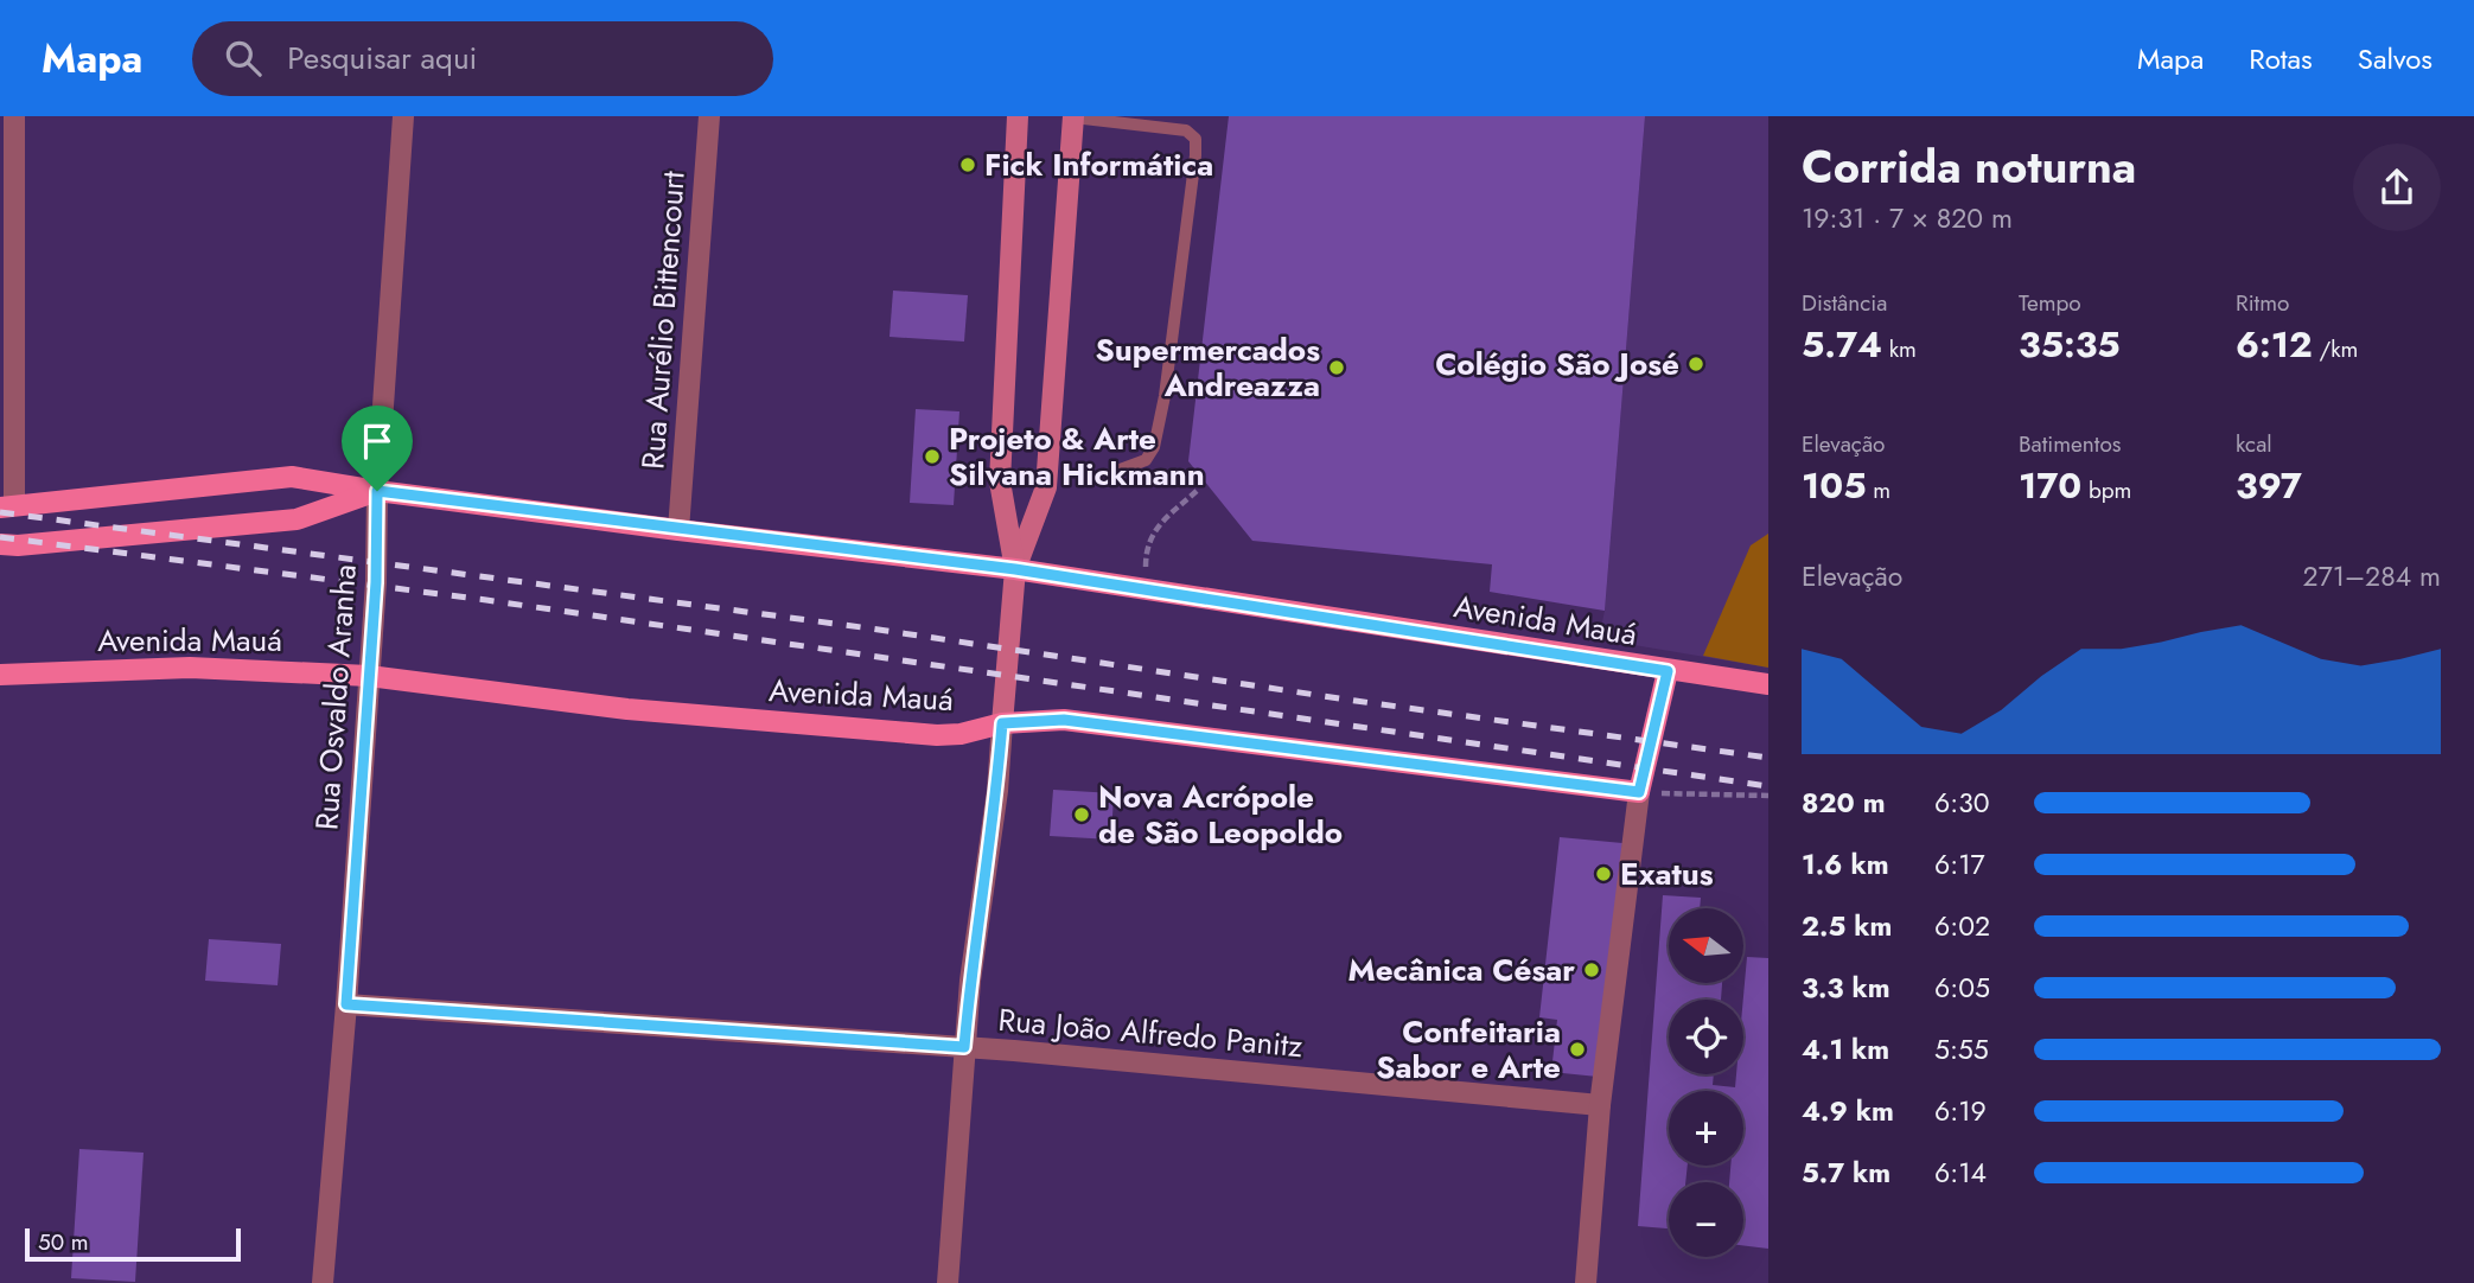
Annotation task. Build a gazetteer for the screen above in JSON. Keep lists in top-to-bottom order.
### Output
{
  "streets": {
    "main road": ["Avenida Mauá"],
    "street": ["Rua Aurélio Bittencourt", "Rua Osvaldo Aranha", "Rua João Alfredo Panitz"]
  },
  "crossings": [
    ["Rua Aurélio Bittencourt", "Avenida Mauá"],
    ["Avenida Mauá", "Rua Osvaldo Aranha"],
    ["Rua Osvaldo Aranha", "Rua João Alfredo Panitz"]
  ],
  "places": [
    "Fick Informática",
    "Colégio São José",
    "Supermercados Andreazza",
    "Projeto & Arte Silvana Hickmann",
    "Nova Acrópole de São Leopoldo",
    "Exatus",
    "Mecânica César",
    "Confeitaria Sabor e Arte"
  ],
  "scale_bar": "50 m",
  "north": "left",
  "page": {
    "header": "Mapa",
    "search": "Pesquisar aqui",
    "nav": ["Mapa", "Rotas", "Salvos"],
    "heading": ["Corrida noturna", "19:31 · 7 × 820 m"],
    "stats": [
      ["Distância", "5.74 km"],
      ["Tempo", "35:35"],
      ["Ritmo", "6:12 /km"],
      ["Elevação", "105 m"],
      ["Batimentos", "170 bpm"],
      ["kcal", "397"]
    ],
    "chart": ["Elevação", "271–284 m"],
    "list": [
      {
        "name": "820 m",
        "note": "6:30"
      },
      {
        "name": "1.6 km",
        "note": "6:17"
      },
      {
        "name": "2.5 km",
        "note": "6:02"
      },
      {
        "name": "3.3 km",
        "note": "6:05"
      },
      {
        "name": "4.1 km",
        "note": "5:55"
      },
      {
        "name": "4.9 km",
        "note": "6:19"
      },
      {
        "name": "5.7 km",
        "note": "6:14"
      }
    ],
    "map_buttons": ["+", "−"],
    "scale": "50 m"
  }
}
